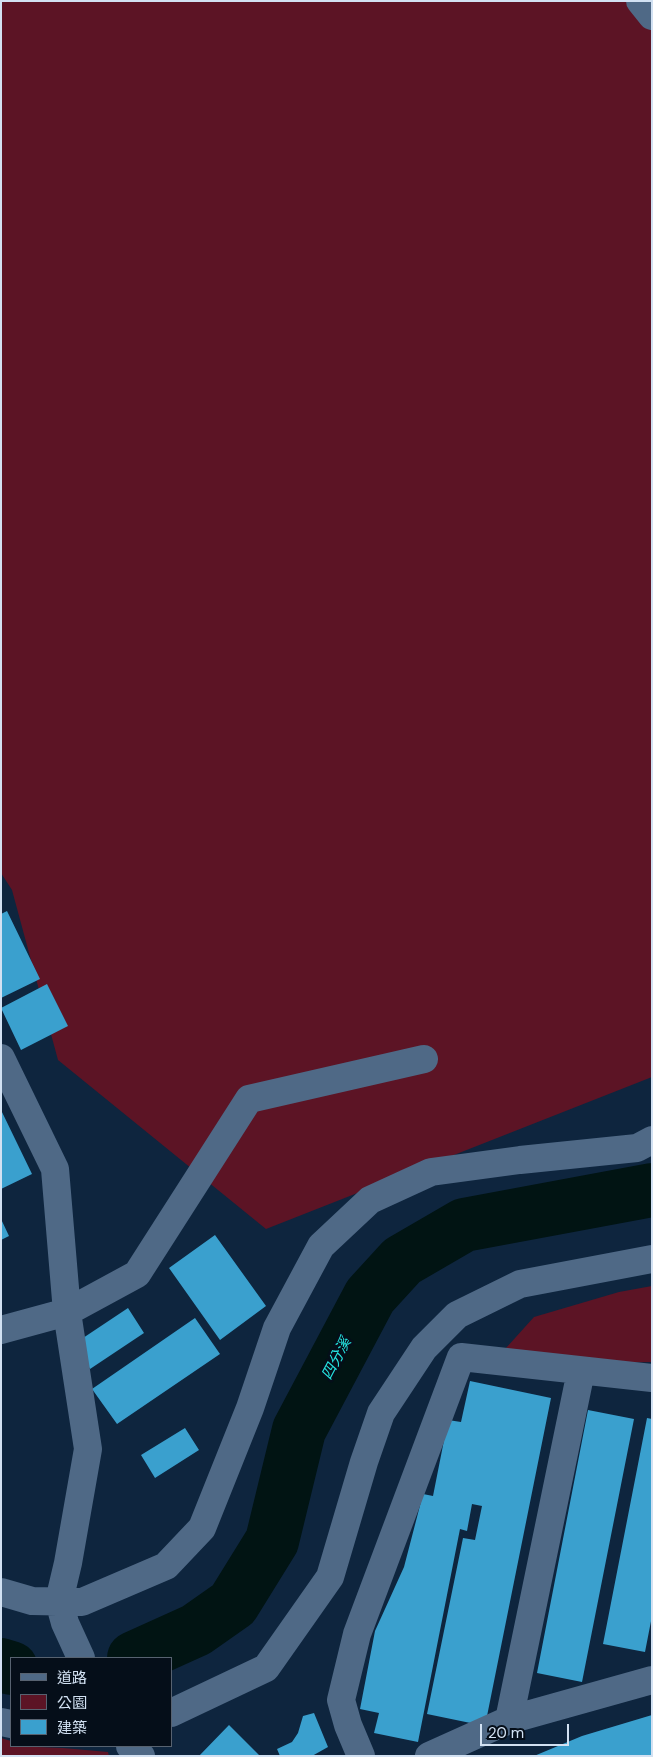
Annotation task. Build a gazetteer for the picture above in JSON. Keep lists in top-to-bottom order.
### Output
{
  "water": ["四分溪"],
  "legend": ["道路", "公園", "建築"],
  "scale_bar": "20 m"
}
